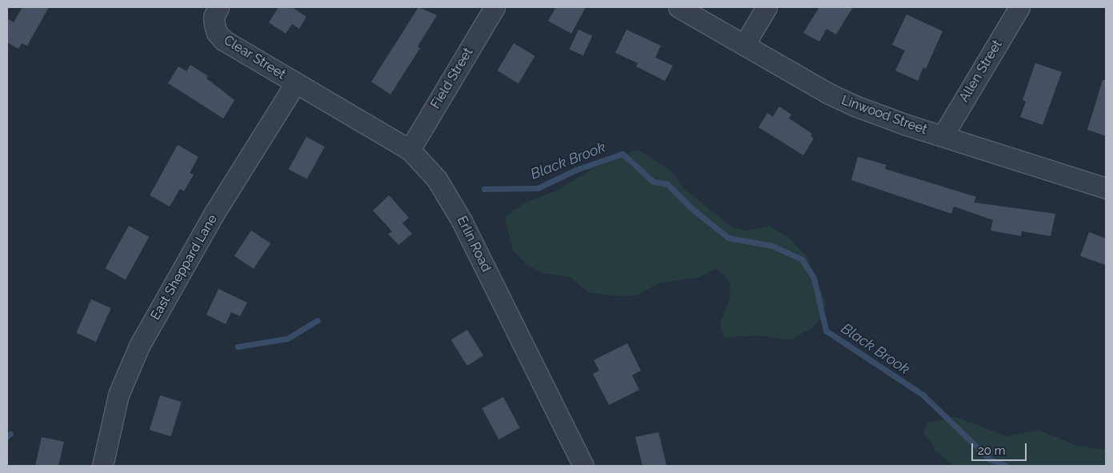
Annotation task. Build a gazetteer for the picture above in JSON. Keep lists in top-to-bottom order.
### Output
{
  "streets": {
    "street": [
      "Clear Street",
      "Allen Street",
      "Field Street",
      "Linwood Street",
      "Erlin Road",
      "East Sheppard Lane"
    ]
  },
  "crossings": [
    ["Clear Street", "Erlin Road"],
    ["Clear Street", "East Sheppard Lane"],
    ["Allen Street", "Linwood Street"],
    ["Field Street", "Erlin Road"],
    ["Erlin Road", "East Sheppard Lane"]
  ],
  "water": ["Black Brook"],
  "scale_bar": "20 m"
}
